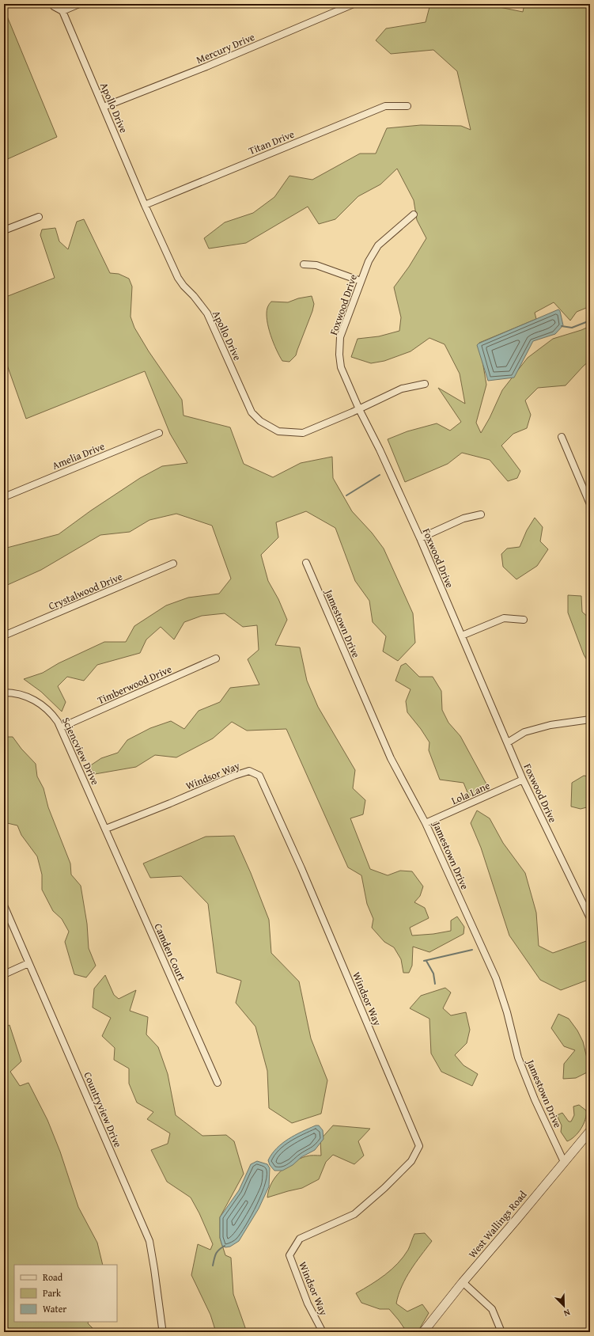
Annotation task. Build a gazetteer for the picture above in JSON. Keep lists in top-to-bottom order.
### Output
{
  "streets": {
    "street": [
      "Mercury Drive",
      "Apollo Drive",
      "Titan Drive",
      "Foxwood Drive",
      "Amelia Drive",
      "Crystalwood Drive",
      "Jamestown Drive",
      "Timberwood Drive",
      "Sciencview Drive",
      "Windsor Way",
      "Lola Lane",
      "Camden Court",
      "Countryview Drive",
      "West Wallings Road"
    ]
  },
  "crossings": [
    ["Mercury Drive", "Apollo Drive"],
    ["Apollo Drive", "Titan Drive"],
    ["Apollo Drive", "Foxwood Drive"],
    ["Foxwood Drive", "Lola Lane"],
    ["Jamestown Drive", "Lola Lane"],
    ["Jamestown Drive", "West Wallings Road"],
    ["Timberwood Drive", "Sciencview Drive"],
    ["Sciencview Drive", "Windsor Way"],
    ["Sciencview Drive", "Camden Court"],
    ["Windsor Way", "Camden Court"]
  ],
  "legend": ["Road", "Park", "Water"],
  "north": "bottom right"
}
